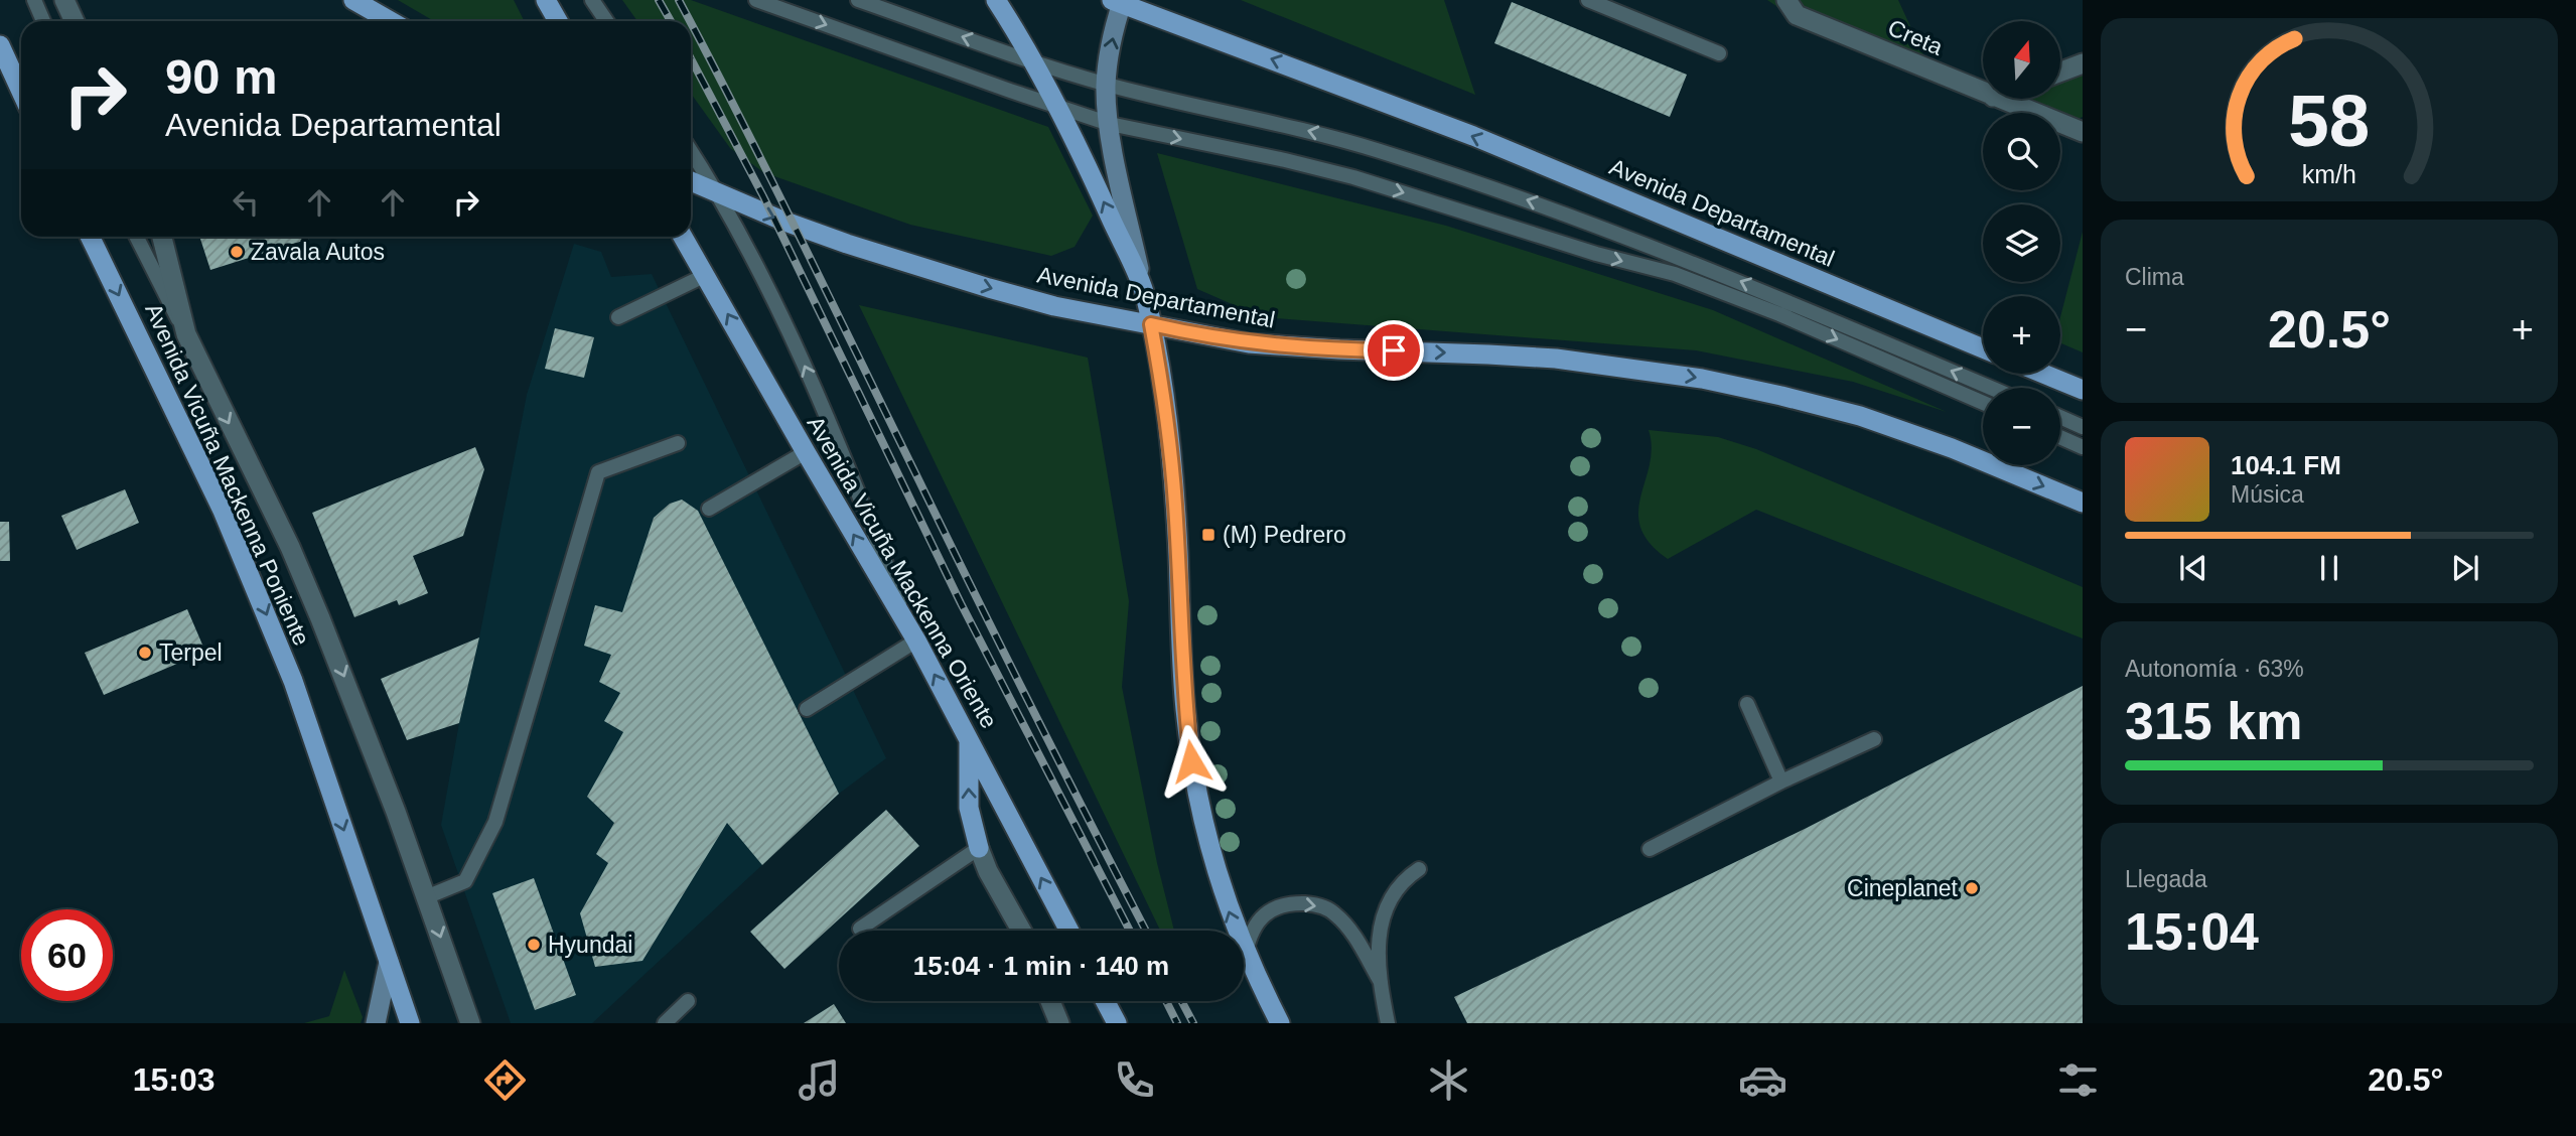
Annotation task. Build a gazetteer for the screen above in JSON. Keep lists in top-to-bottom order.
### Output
{
  "streets": {
    "main road": ["Avenida Departamental", "Avenida Vicuña Mackenna Poniente", "Avenida Vicuña Mackenna Oriente"],
    "street": ["Creta"]
  },
  "one_way": ["Avenida Vicuña Mackenna Poniente", "Avenida Vicuña Mackenna Oriente"],
  "places": {
    "other": [
      "Zavala Autos",
      "Terpel",
      "Cineplanet",
      "Hyundai"
    ],
    "transit": ["(M) Pedrero"]
  },
  "north": "top",
  "page": {
    "map_buttons": ["+", "−"],
    "turn": ["90 m", "Avenida Departamental"],
    "tile": [
      "Clima",
      ["Autonomía · 63%", "315 km"],
      ["Llegada", "15:04"]
    ],
    "heat": ["−", "20.5°", "+"],
    "song": ["104.1 FM", "Música"],
    "limit": "60",
    "trip": "15:04 · 1 min · 140 m",
    "tabs": ["15:03", "20.5°"],
    "gauge": ["58", "km/h"]
  }
}
